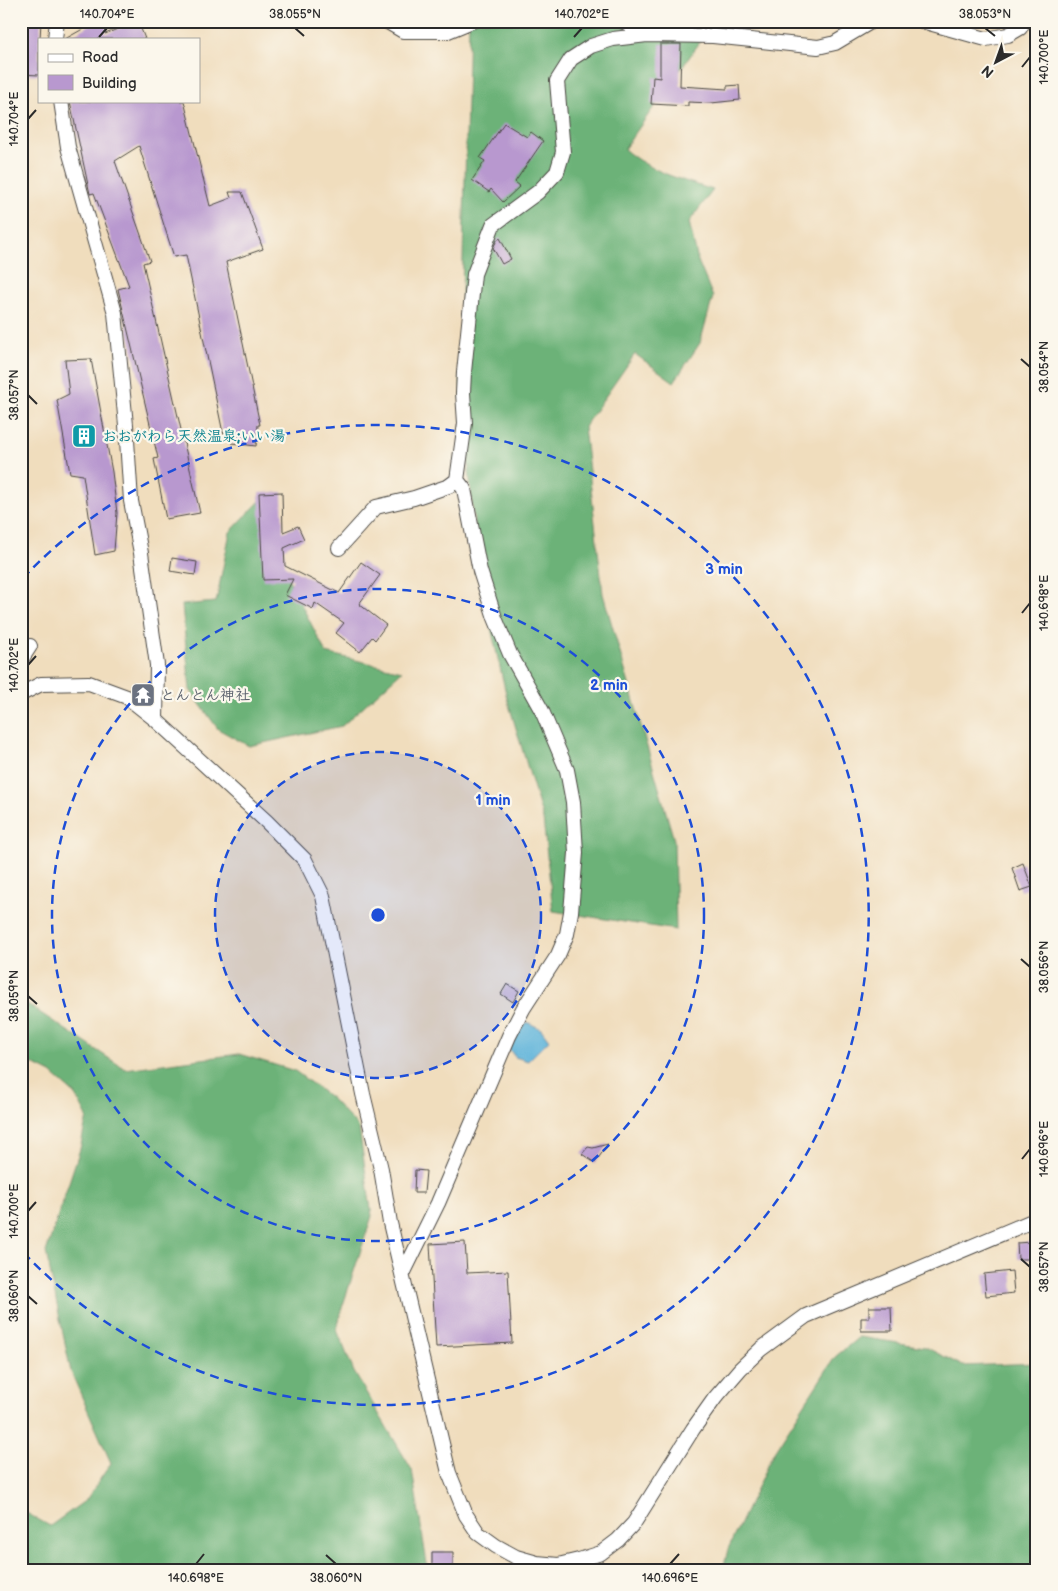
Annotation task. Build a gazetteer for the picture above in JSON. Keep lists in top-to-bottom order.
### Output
{
  "places": {
    "building": ["おおがわら天然温泉;いい湯"],
    "temple": ["とんとん神社"]
  },
  "legend": ["Road", "Building"],
  "north": "bottom left",
  "coordinates": [
    "140.704°E",
    "38.055°N",
    "140.702°E",
    "38.053°N",
    "140.700°E",
    "38.054°N",
    "38.057°N",
    "140.698°E",
    "38.056°N",
    "38.059°N",
    "140.696°E",
    "38.060°N"
  ],
  "rings": ["3 min", "2 min", "1 min"]
}
